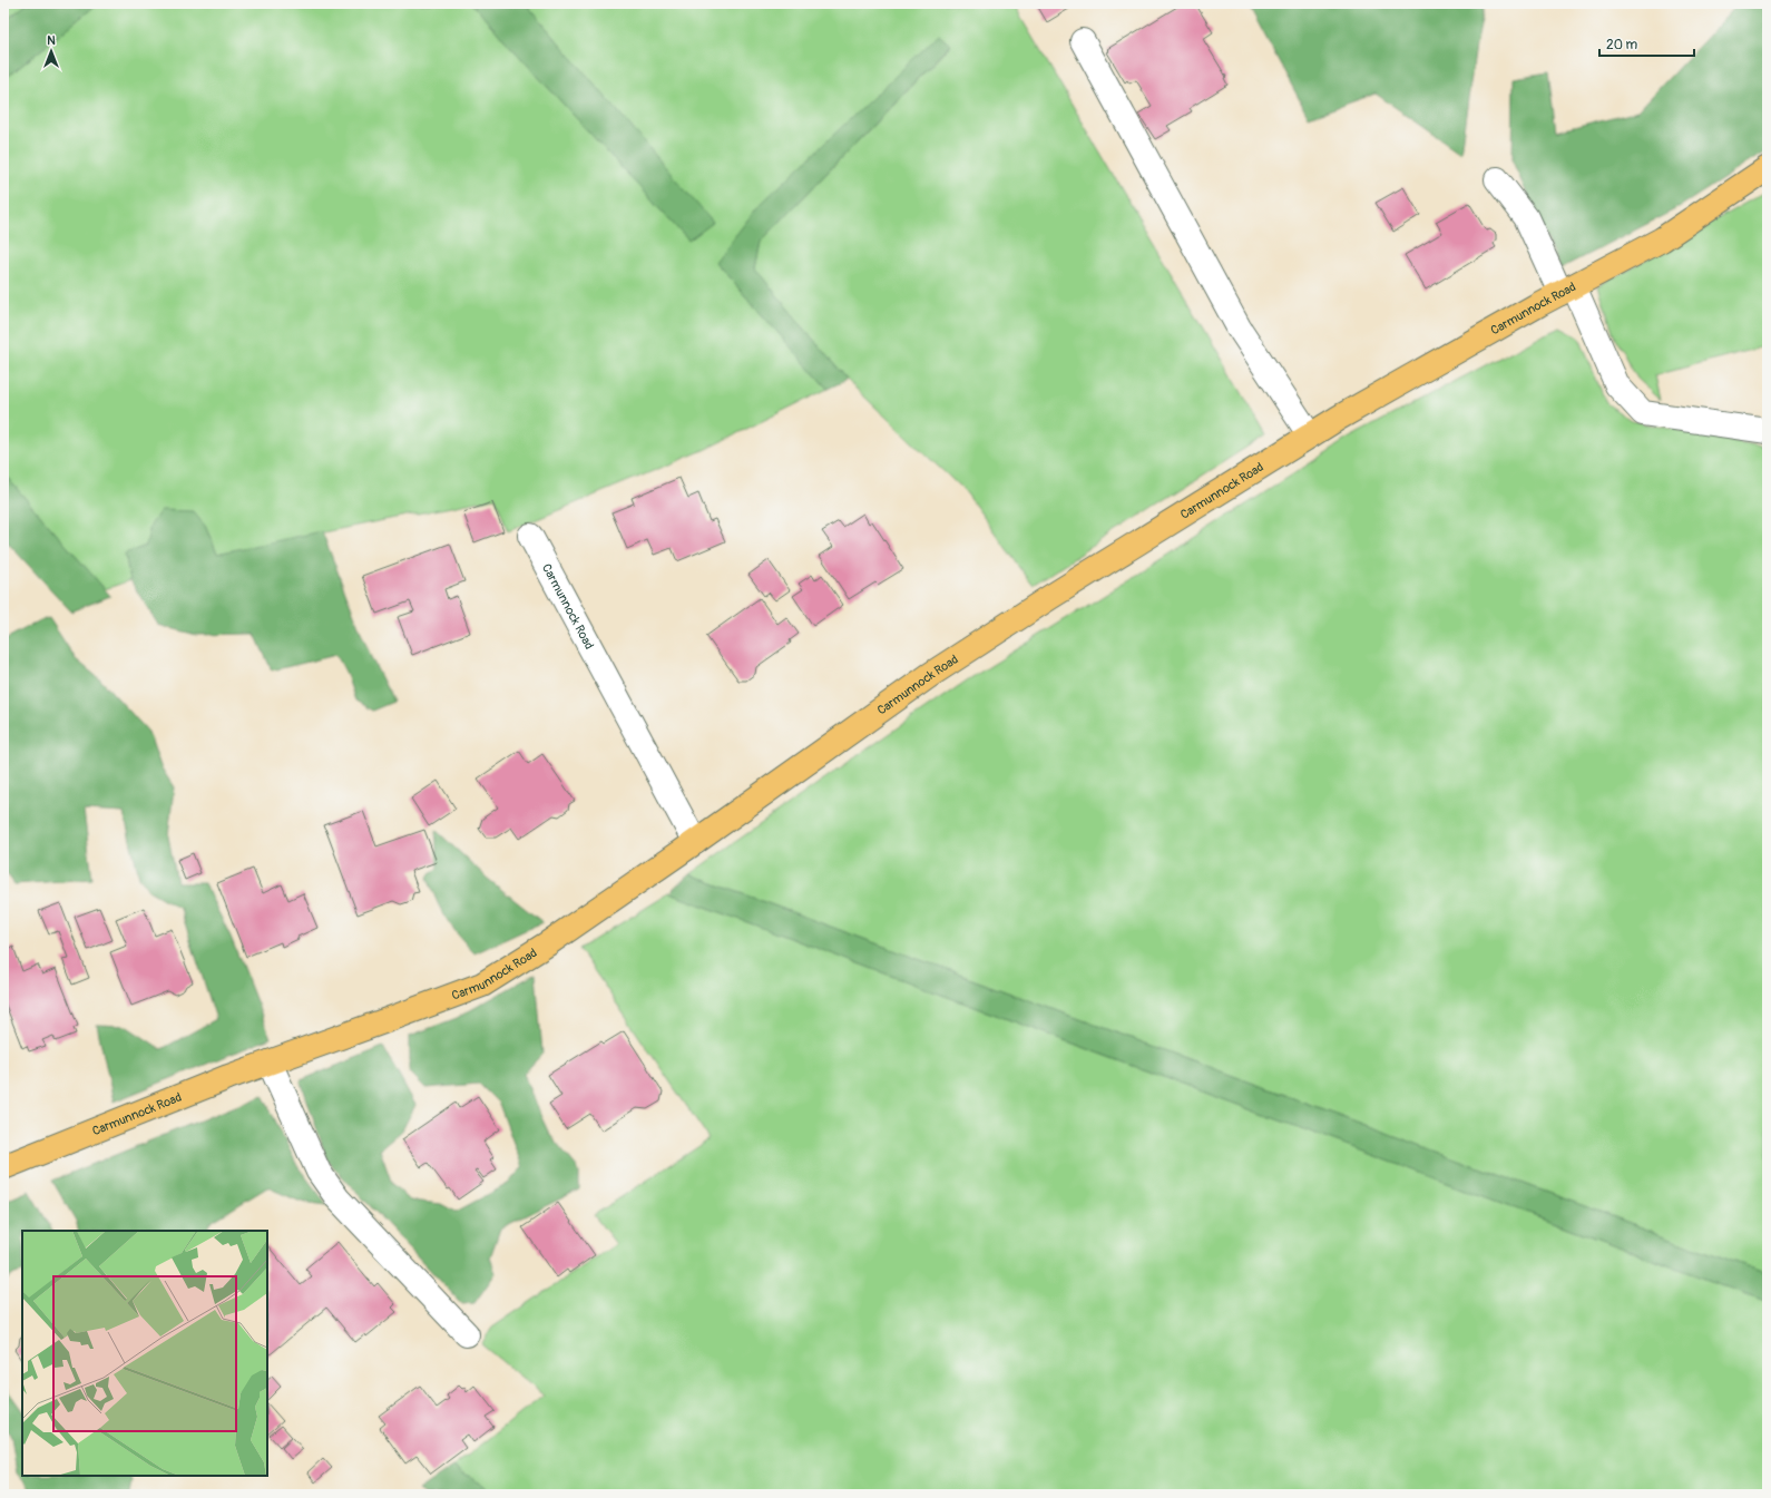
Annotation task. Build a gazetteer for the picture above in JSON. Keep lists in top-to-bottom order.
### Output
{
  "streets": {
    "main road": ["Carmunnock Road"]
  },
  "scale_bar": "20 m",
  "north": "top"
}
